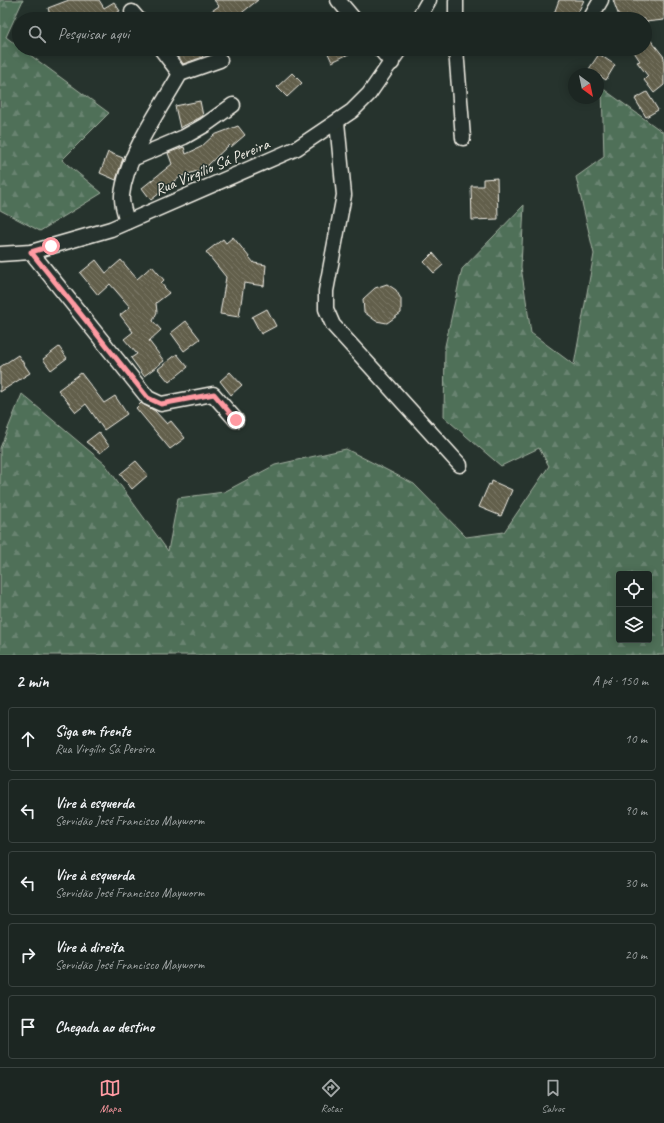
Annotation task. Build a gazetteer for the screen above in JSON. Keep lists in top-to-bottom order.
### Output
{
  "streets": {
    "street": ["Rua Virgílio Sá Pereira"]
  },
  "north": "bottom right",
  "page": {
    "search": "Pesquisar aqui",
    "heading": ["2 min", "A pé · 150 m"],
    "list": [
      ["Siga em frente", "Rua Virgílio Sá Pereira", "10 m"],
      ["Vire à esquerda", "Servidão José Francisco Mayworm", "90 m"],
      ["Vire à esquerda", "Servidão José Francisco Mayworm", "30 m"],
      ["Vire à direita", "Servidão José Francisco Mayworm", "20 m"],
      "Chegada ao destino"
    ],
    "nav": ["Mapa", "Rotas", "Salvos"]
  }
}
